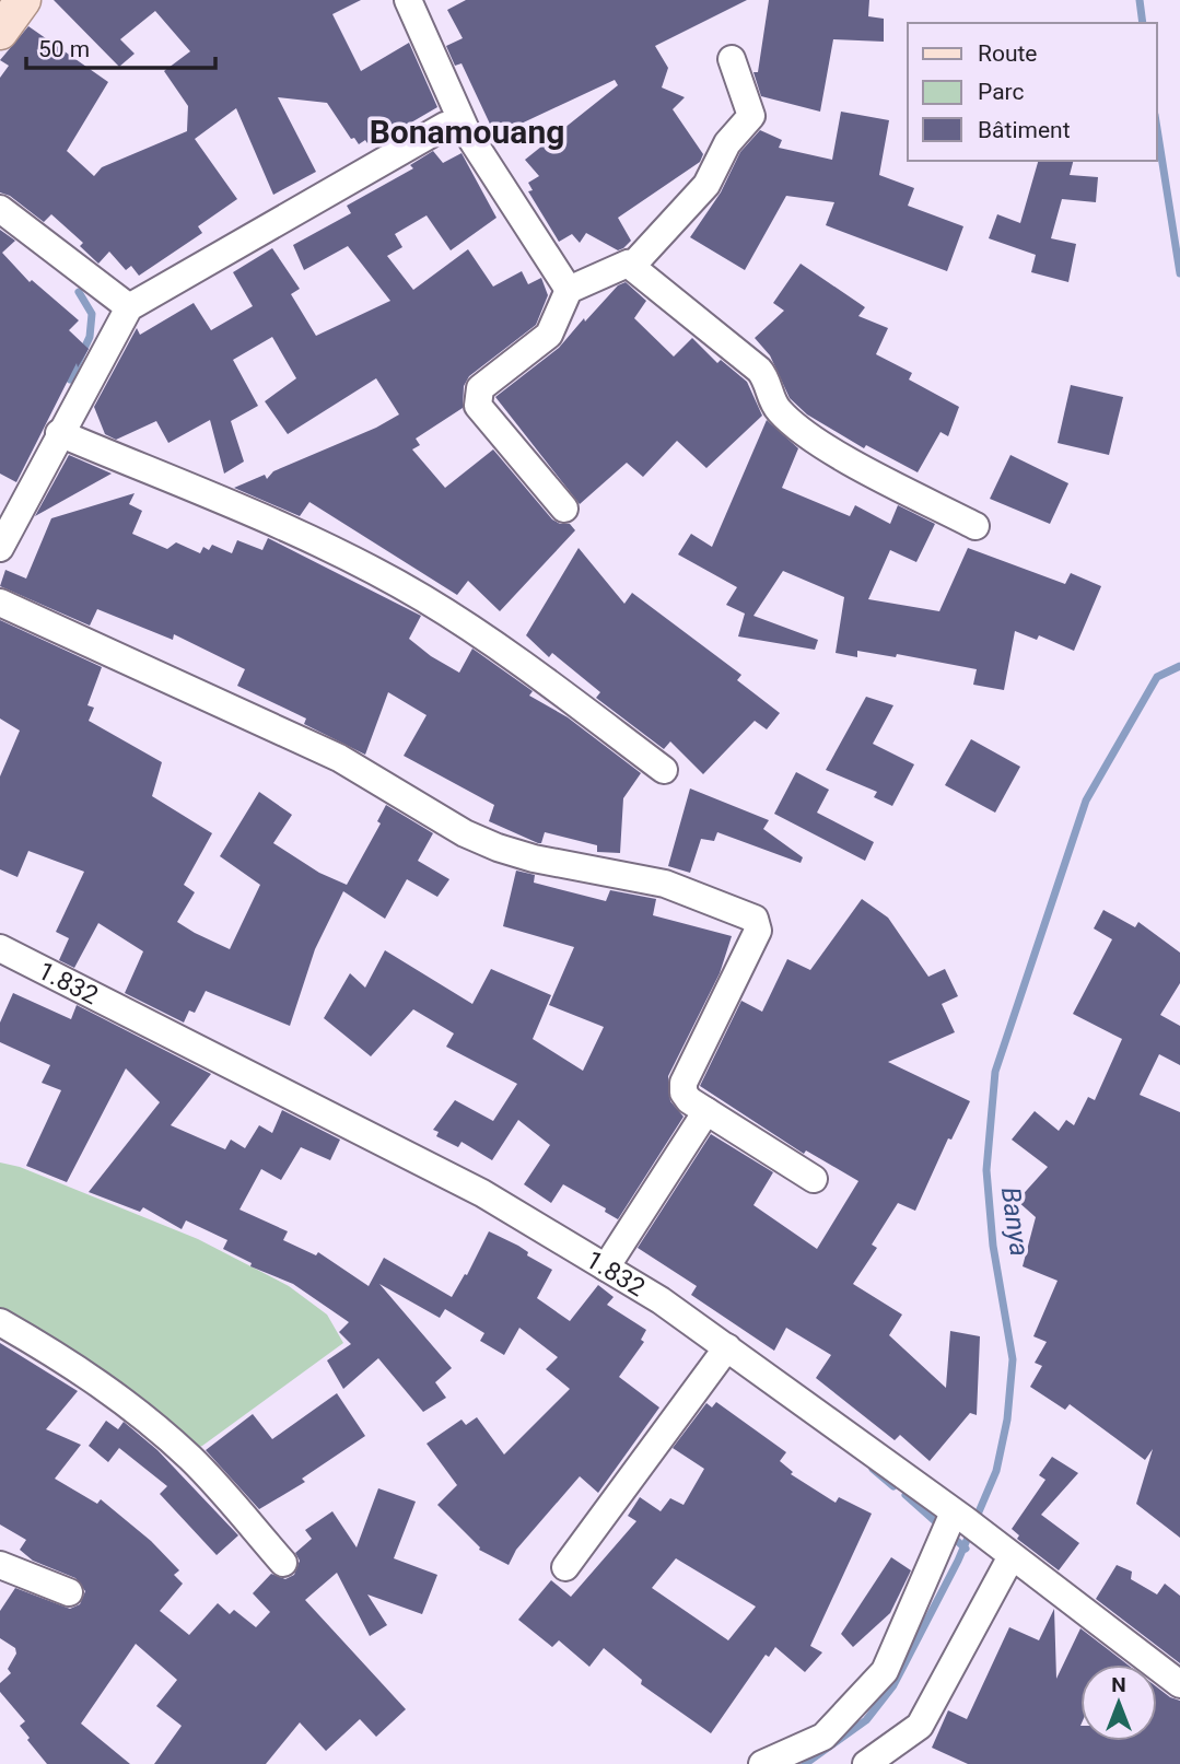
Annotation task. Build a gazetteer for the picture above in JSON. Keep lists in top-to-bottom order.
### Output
{
  "streets": {
    "street": ["1.832"]
  },
  "districts": ["Bonamouang"],
  "water": ["Banya"],
  "legend": ["Route", "Parc", "Bâtiment"],
  "scale_bar": "50 m",
  "north": "top"
}
